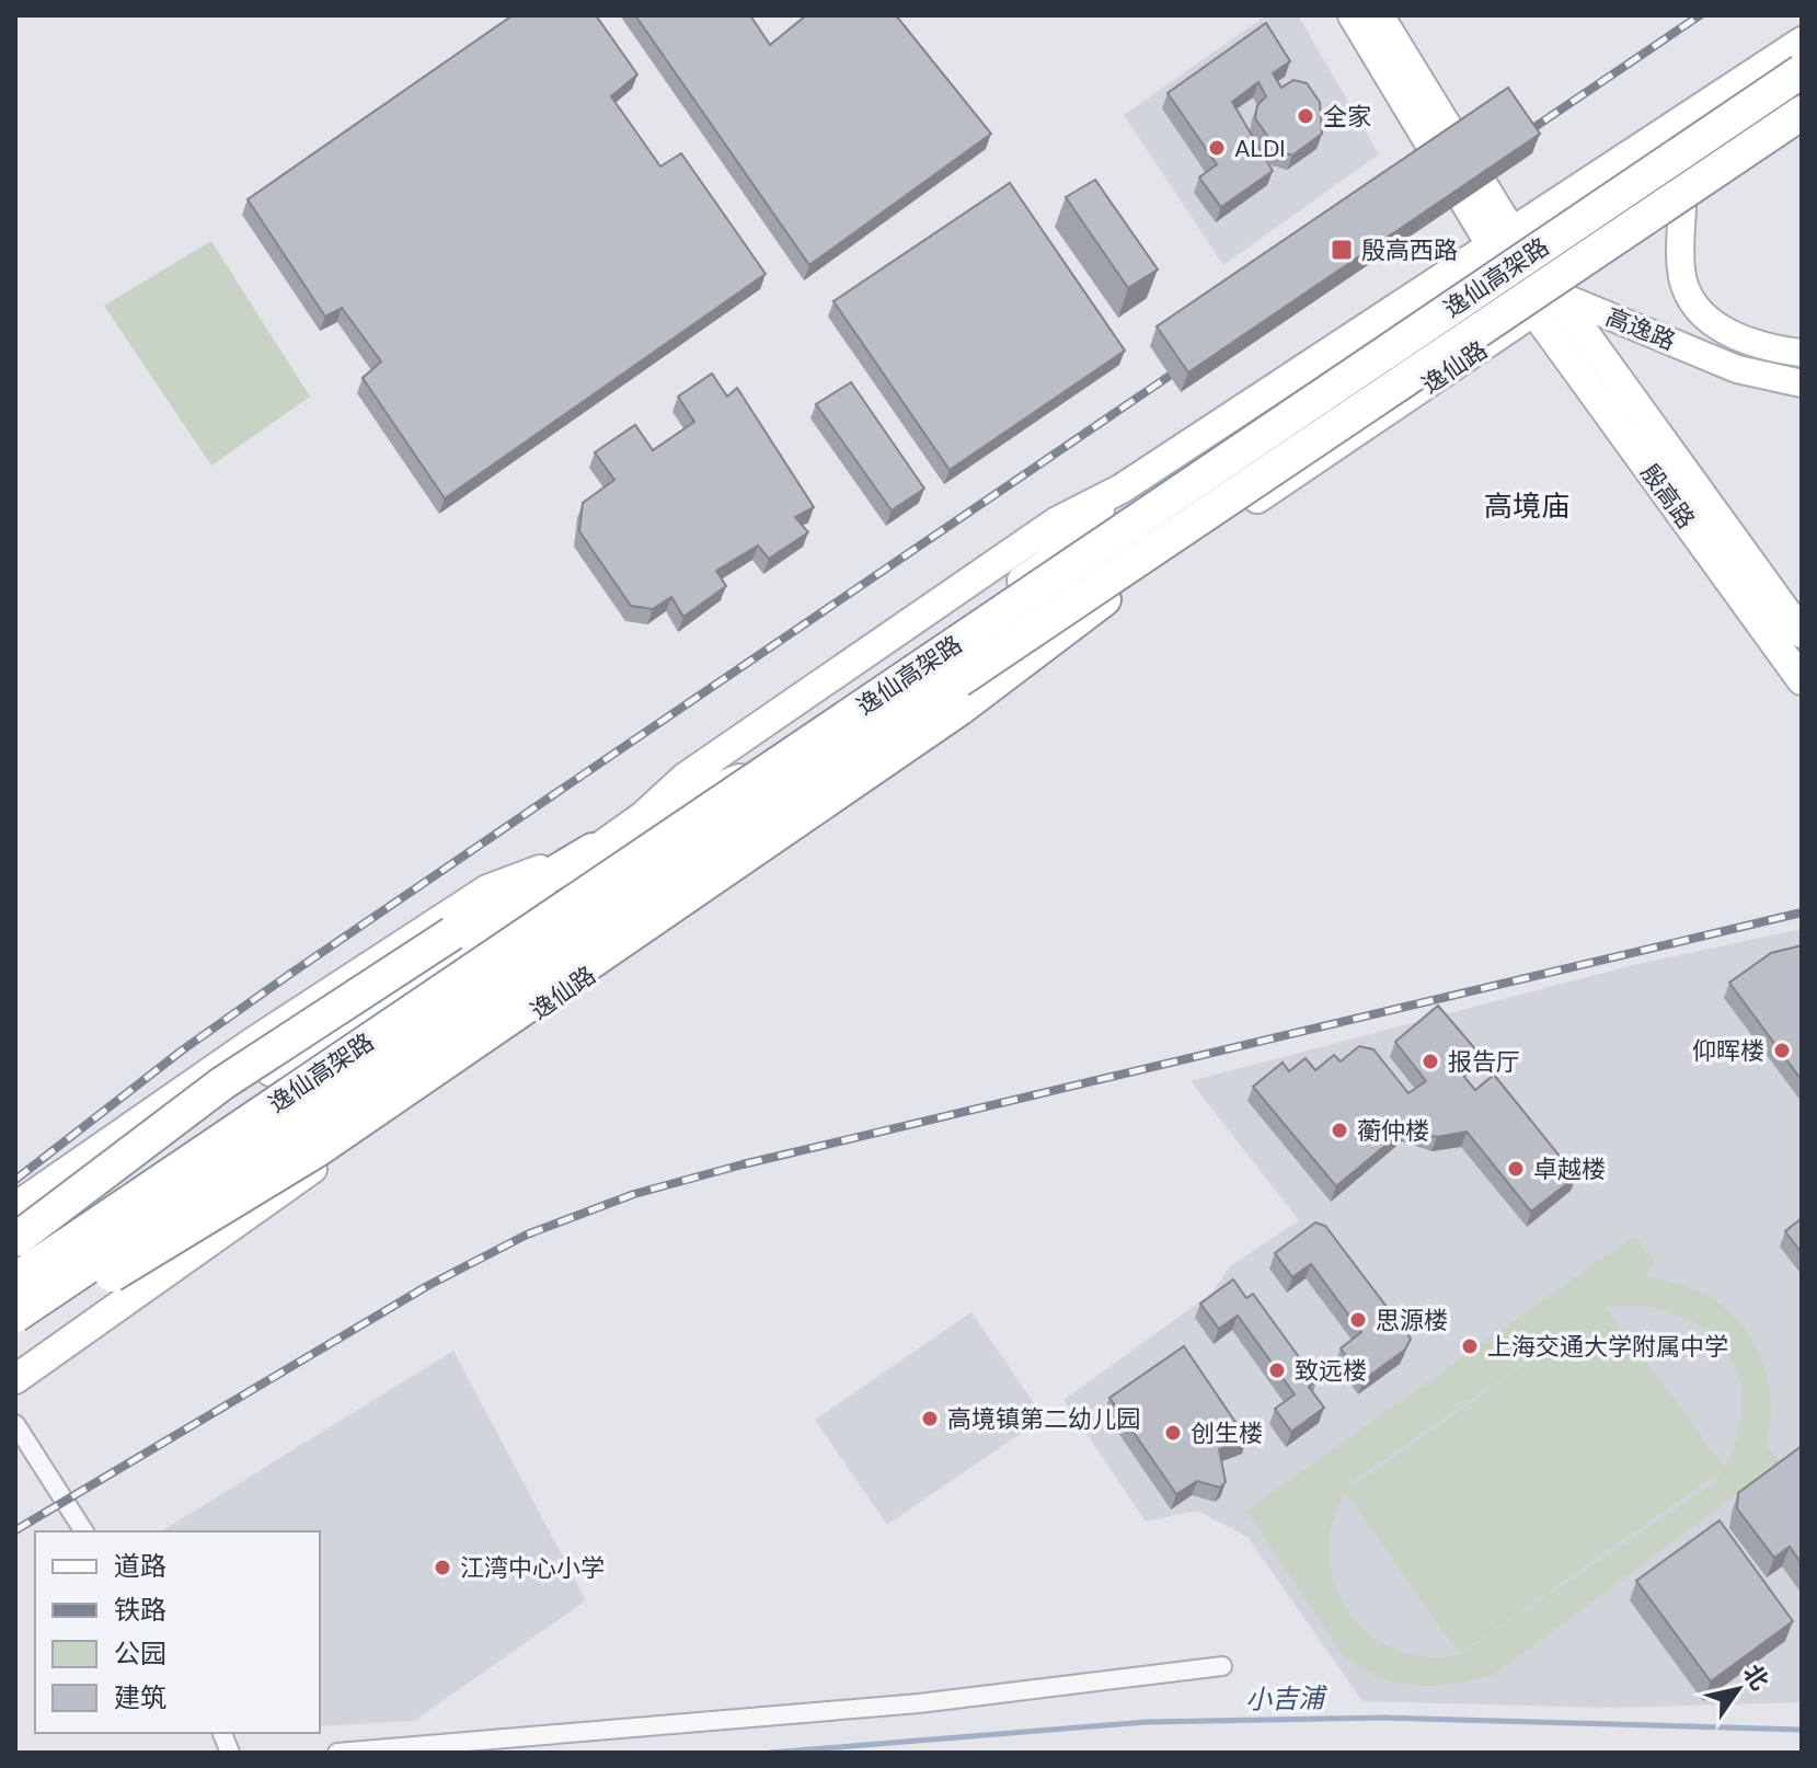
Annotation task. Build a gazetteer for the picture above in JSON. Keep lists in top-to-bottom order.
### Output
{
  "streets": {
    "highway": ["逸仙高架路"],
    "main road": ["逸仙路", "殷高路"],
    "street": ["高逸路"]
  },
  "crossings": [
    ["逸仙高架路", "逸仙路"],
    ["高逸路", "逸仙路"],
    ["高逸路", "殷高路"],
    ["逸仙路", "殷高路"]
  ],
  "districts": ["高境庙"],
  "water": ["小吉浦"],
  "places": {
    "other": [
      "全家",
      "ALDI",
      "仰晖楼",
      "报告厅",
      "蘅仲楼",
      "卓越楼",
      "思源楼",
      "上海交通大学附属中学",
      "致远楼",
      "高境镇第二幼儿园",
      "创生楼",
      "江湾中心小学"
    ],
    "transit": ["殷高西路"]
  },
  "legend": [
    "道路",
    "铁路",
    "公园",
    "建筑"
  ],
  "north": "top right"
}
